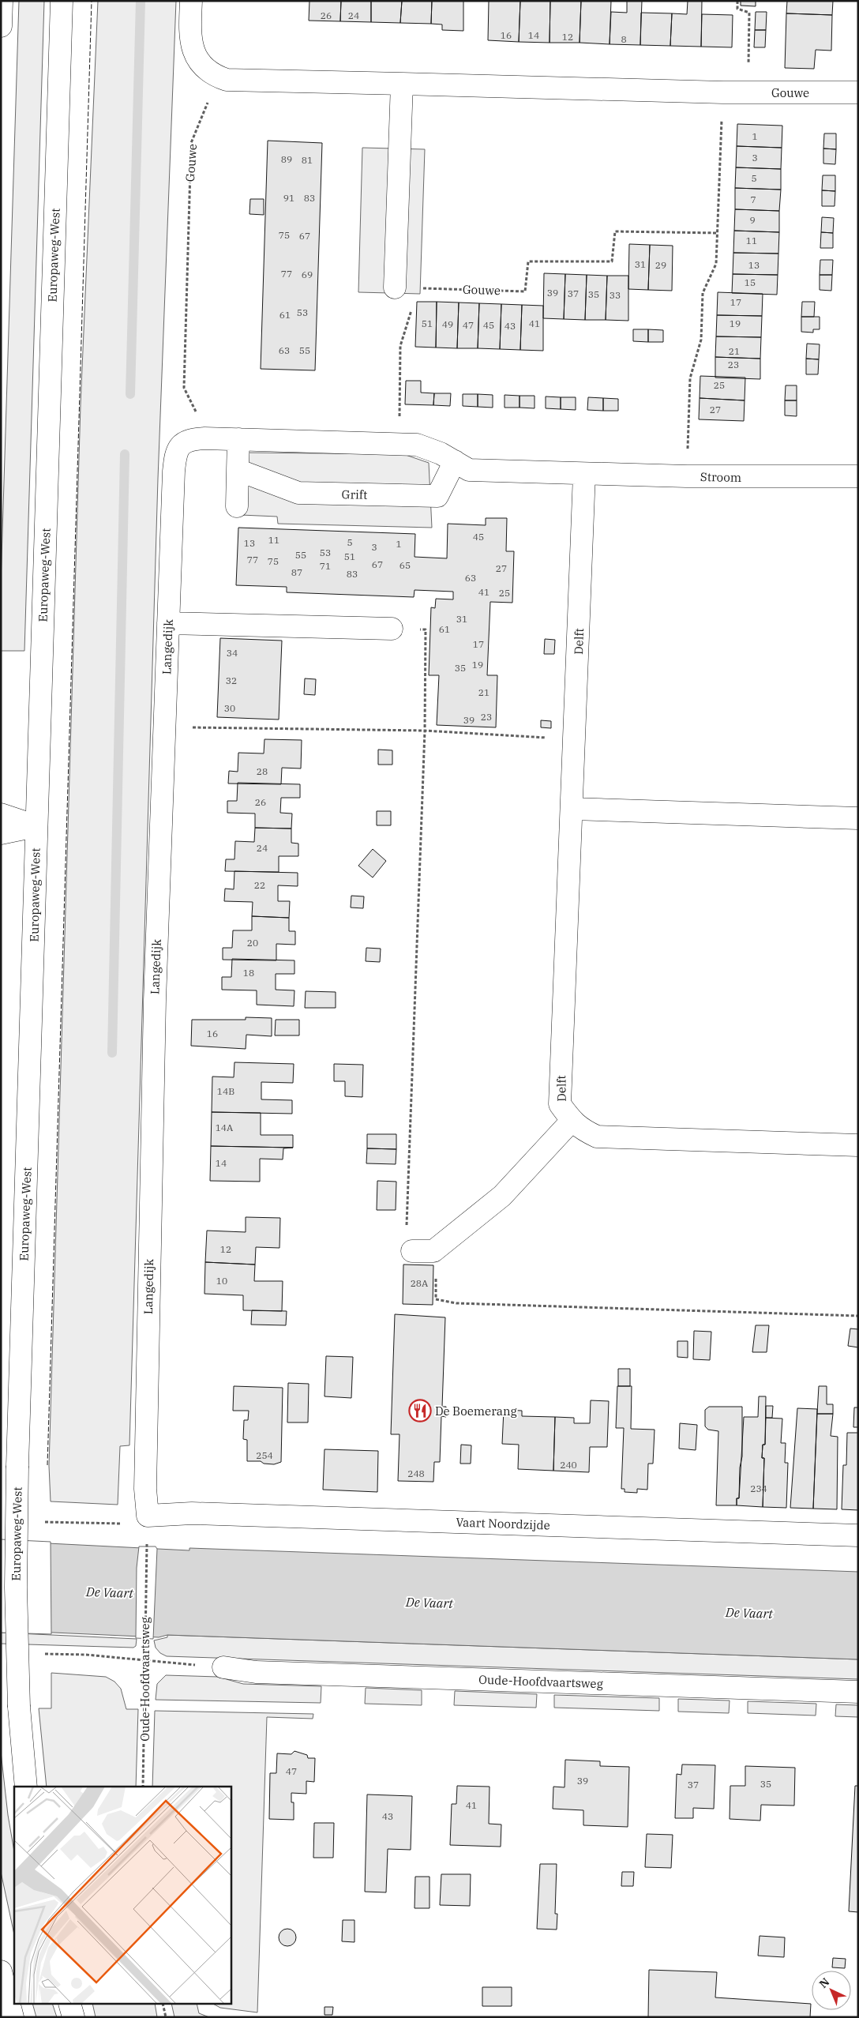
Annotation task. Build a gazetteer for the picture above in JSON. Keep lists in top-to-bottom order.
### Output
{
  "streets": {
    "street": [
      "Gouwe",
      "Europaweg-West",
      "Stroom",
      "Grift",
      "Delft",
      "Langedijk",
      "Vaart Noordzijde",
      "Oude-Hoofdvaartsweg"
    ]
  },
  "crossings": [
    ["Gouwe", "Langedijk"],
    ["Stroom", "Delft"],
    ["Langedijk", "Vaart Noordzijde"]
  ],
  "water": ["De Vaart"],
  "places": {
    "restaurant": ["De Boemerang"]
  },
  "house_numbers": [
    "26",
    "24",
    "16",
    "14",
    "12",
    "8",
    "1",
    "3",
    "89",
    "81",
    "5",
    "91",
    "83",
    "7",
    "9",
    "75",
    "67",
    "11",
    "31",
    "29",
    "13",
    "77",
    "69",
    "15",
    "39",
    "37",
    "35",
    "33",
    "17",
    "53",
    "61",
    "51",
    "41",
    "19",
    "49",
    "47",
    "45",
    "43",
    "63",
    "55",
    "21",
    "23",
    "25",
    "27",
    "45",
    "11",
    "5",
    "13",
    "1",
    "3",
    "53",
    "55",
    "51",
    "77",
    "75",
    "67",
    "65",
    "71",
    "27",
    "87",
    "83",
    "63",
    "41",
    "25",
    "31",
    "61",
    "17",
    "34",
    "19",
    "35",
    "32",
    "21",
    "30",
    "23",
    "39",
    "28",
    "26",
    "24",
    "22",
    "20",
    "18",
    "16",
    "14B",
    "14A",
    "14",
    "12",
    "10",
    "28A",
    "254",
    "240",
    "248",
    "234",
    "47",
    "39",
    "35",
    "37",
    "41",
    "43"
  ],
  "north": "top left"
}
